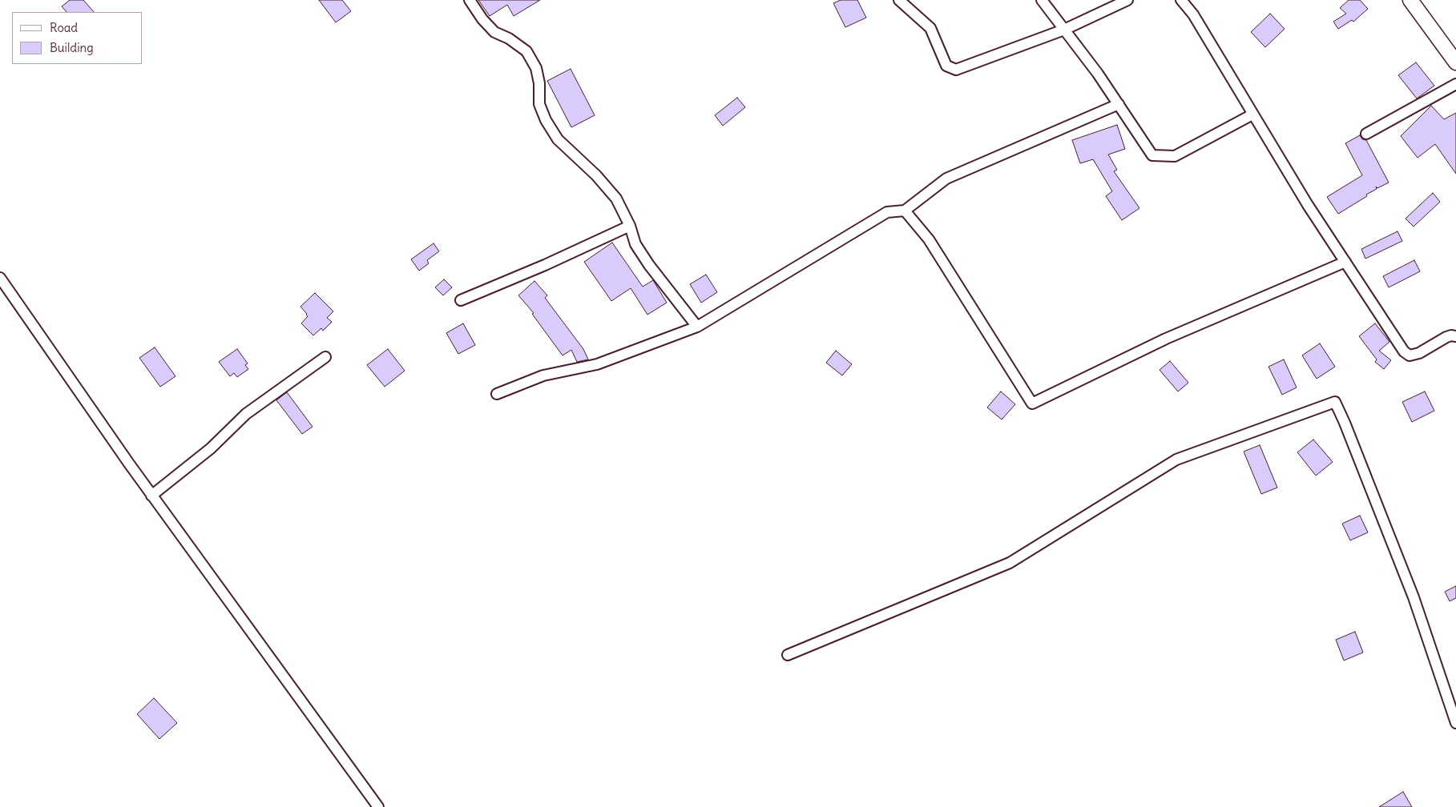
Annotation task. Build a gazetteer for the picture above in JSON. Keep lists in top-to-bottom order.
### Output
{
  "legend": ["Road", "Building"]
}
